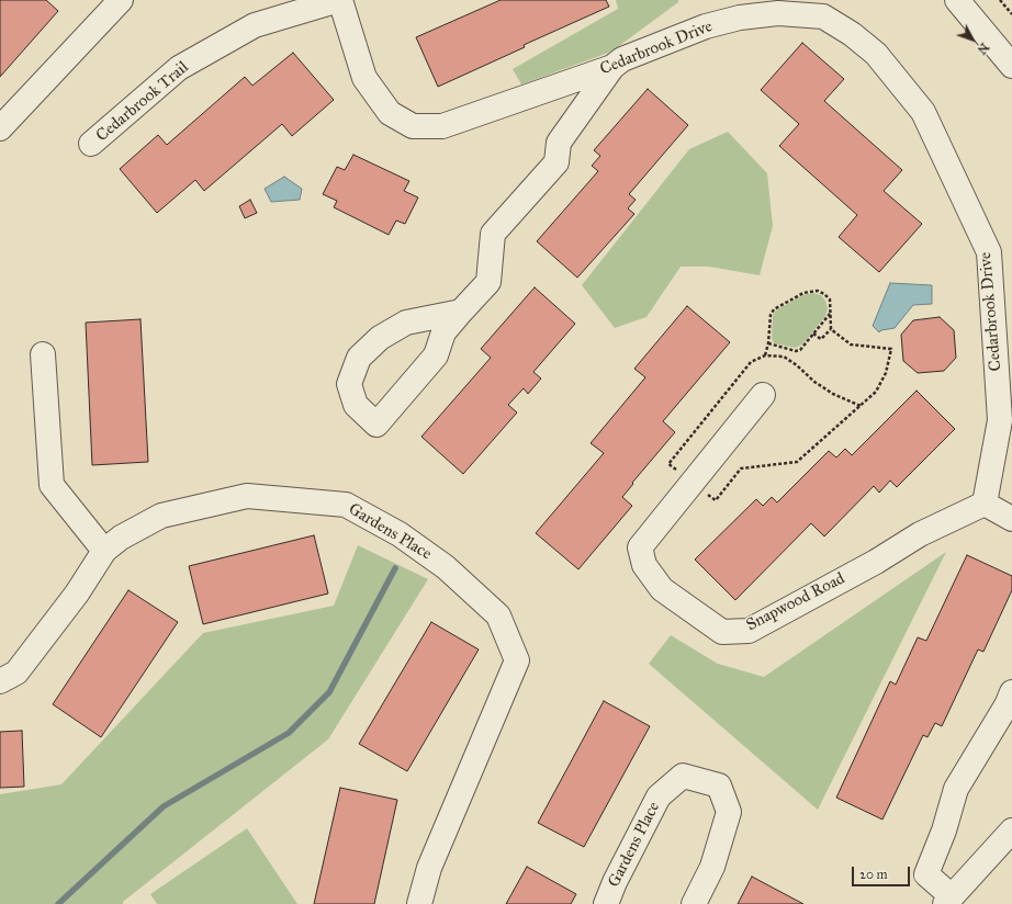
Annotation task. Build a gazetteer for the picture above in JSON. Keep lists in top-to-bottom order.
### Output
{
  "streets": {
    "street": [
      "Cedarbrook Drive",
      "Cedarbrook Trail",
      "Gardens Place",
      "Snapwood Road"
    ]
  },
  "crossings": [
    ["Cedarbrook Drive", "Cedarbrook Trail"],
    ["Cedarbrook Drive", "Snapwood Road"]
  ],
  "scale_bar": "20 m",
  "north": "bottom right"
}
